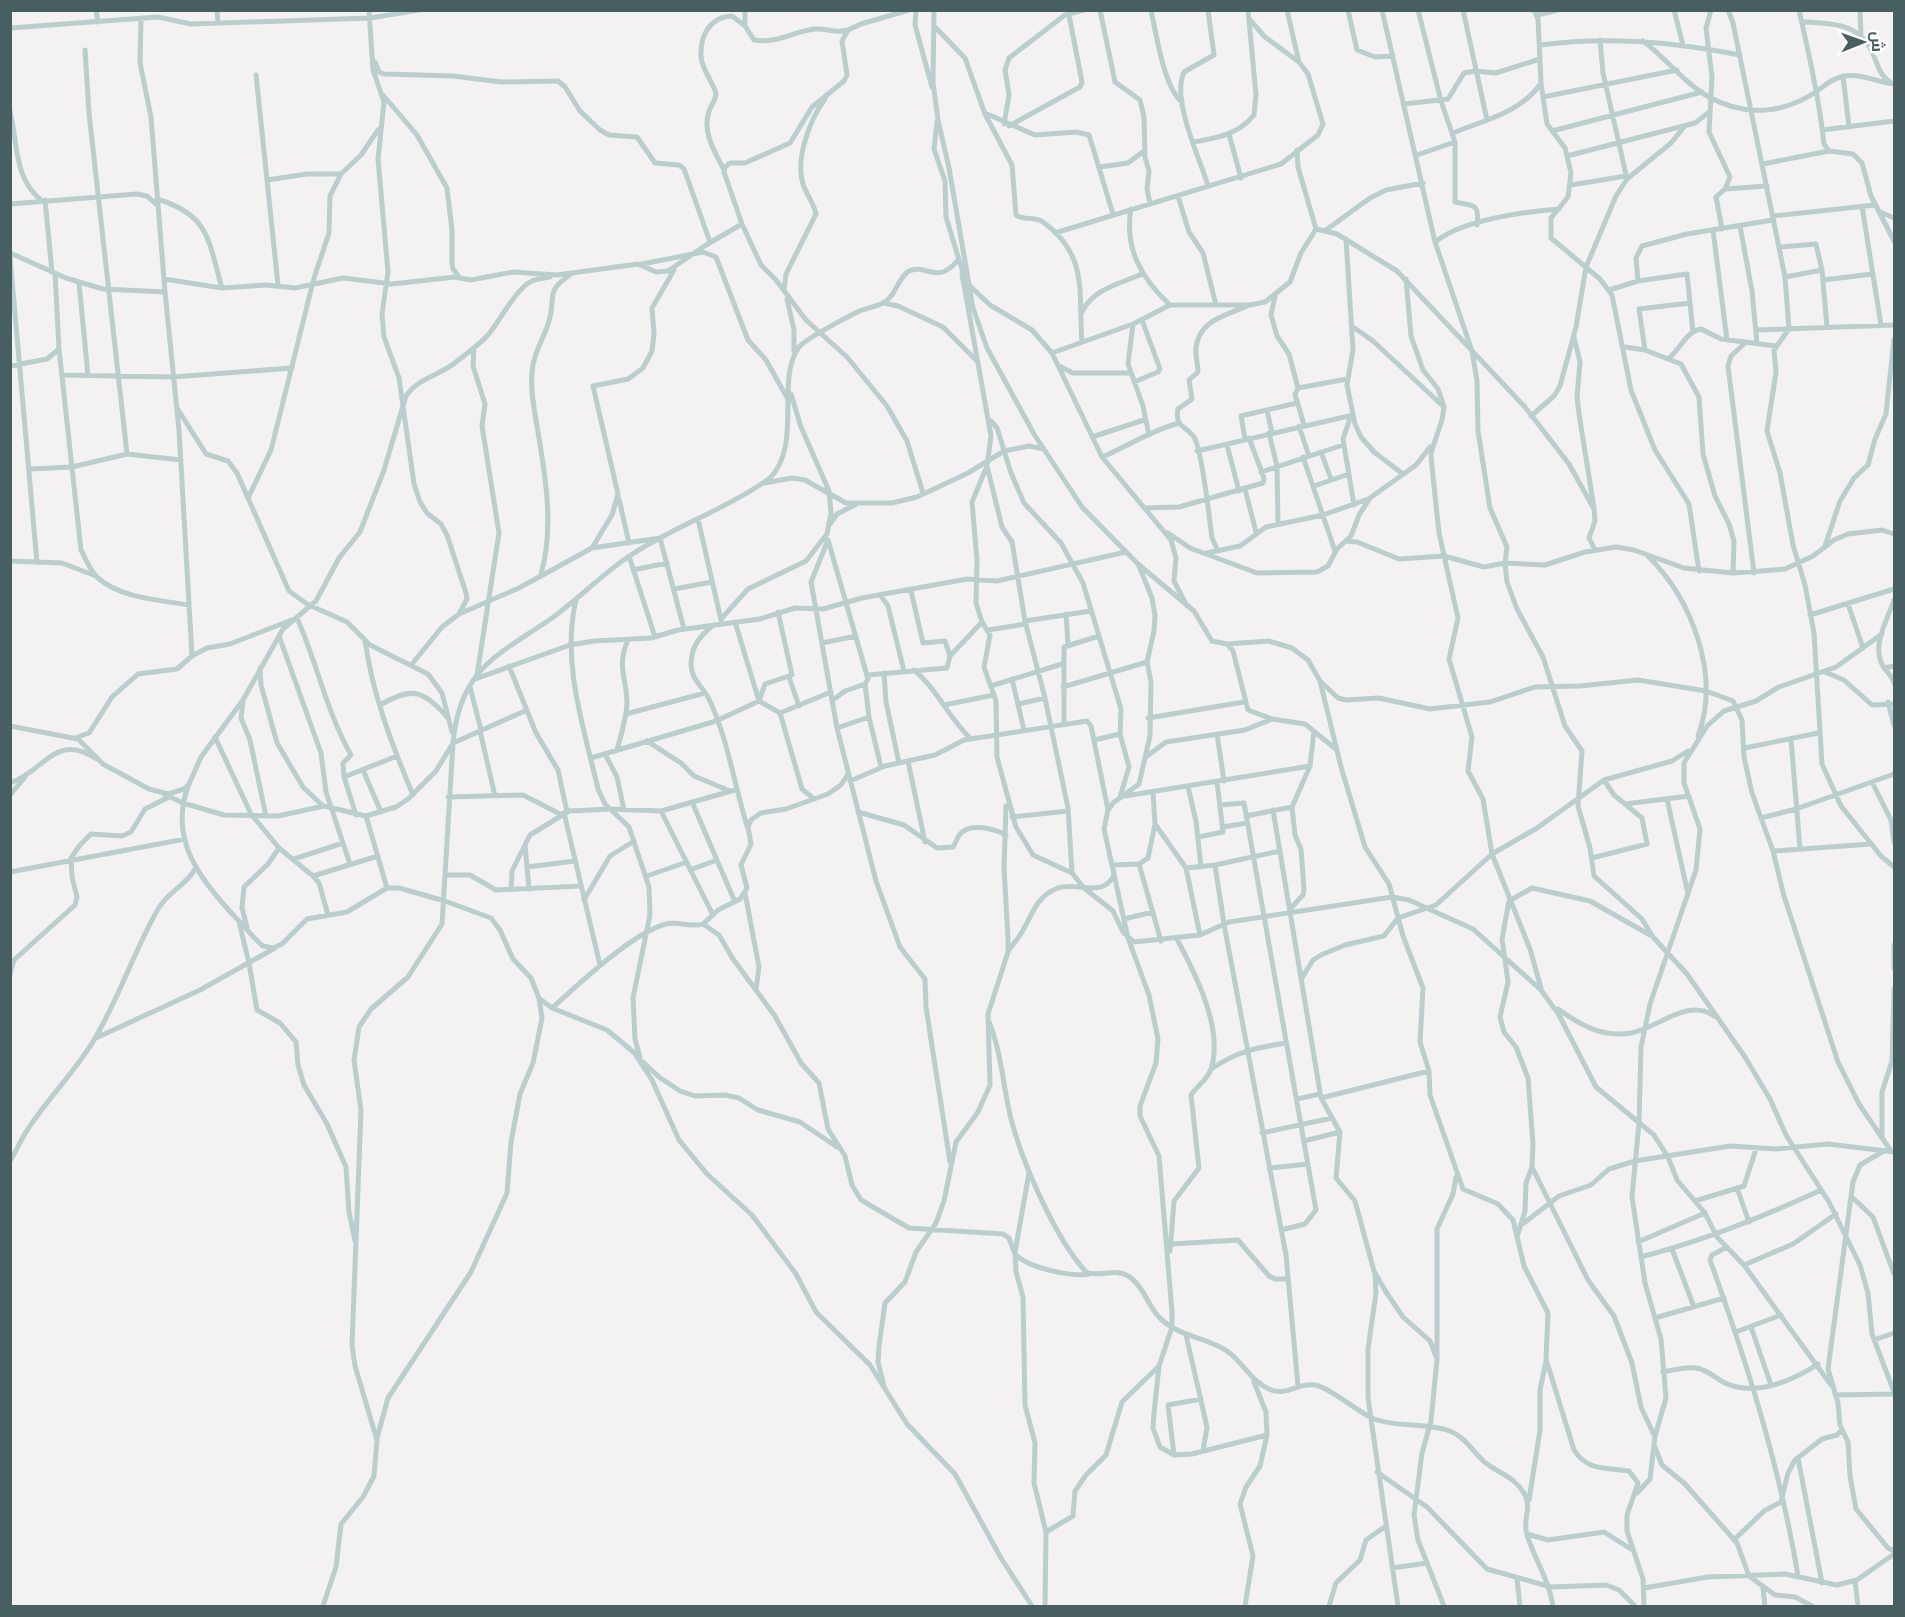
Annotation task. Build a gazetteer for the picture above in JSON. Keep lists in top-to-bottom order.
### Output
{
  "north": "right"
}
